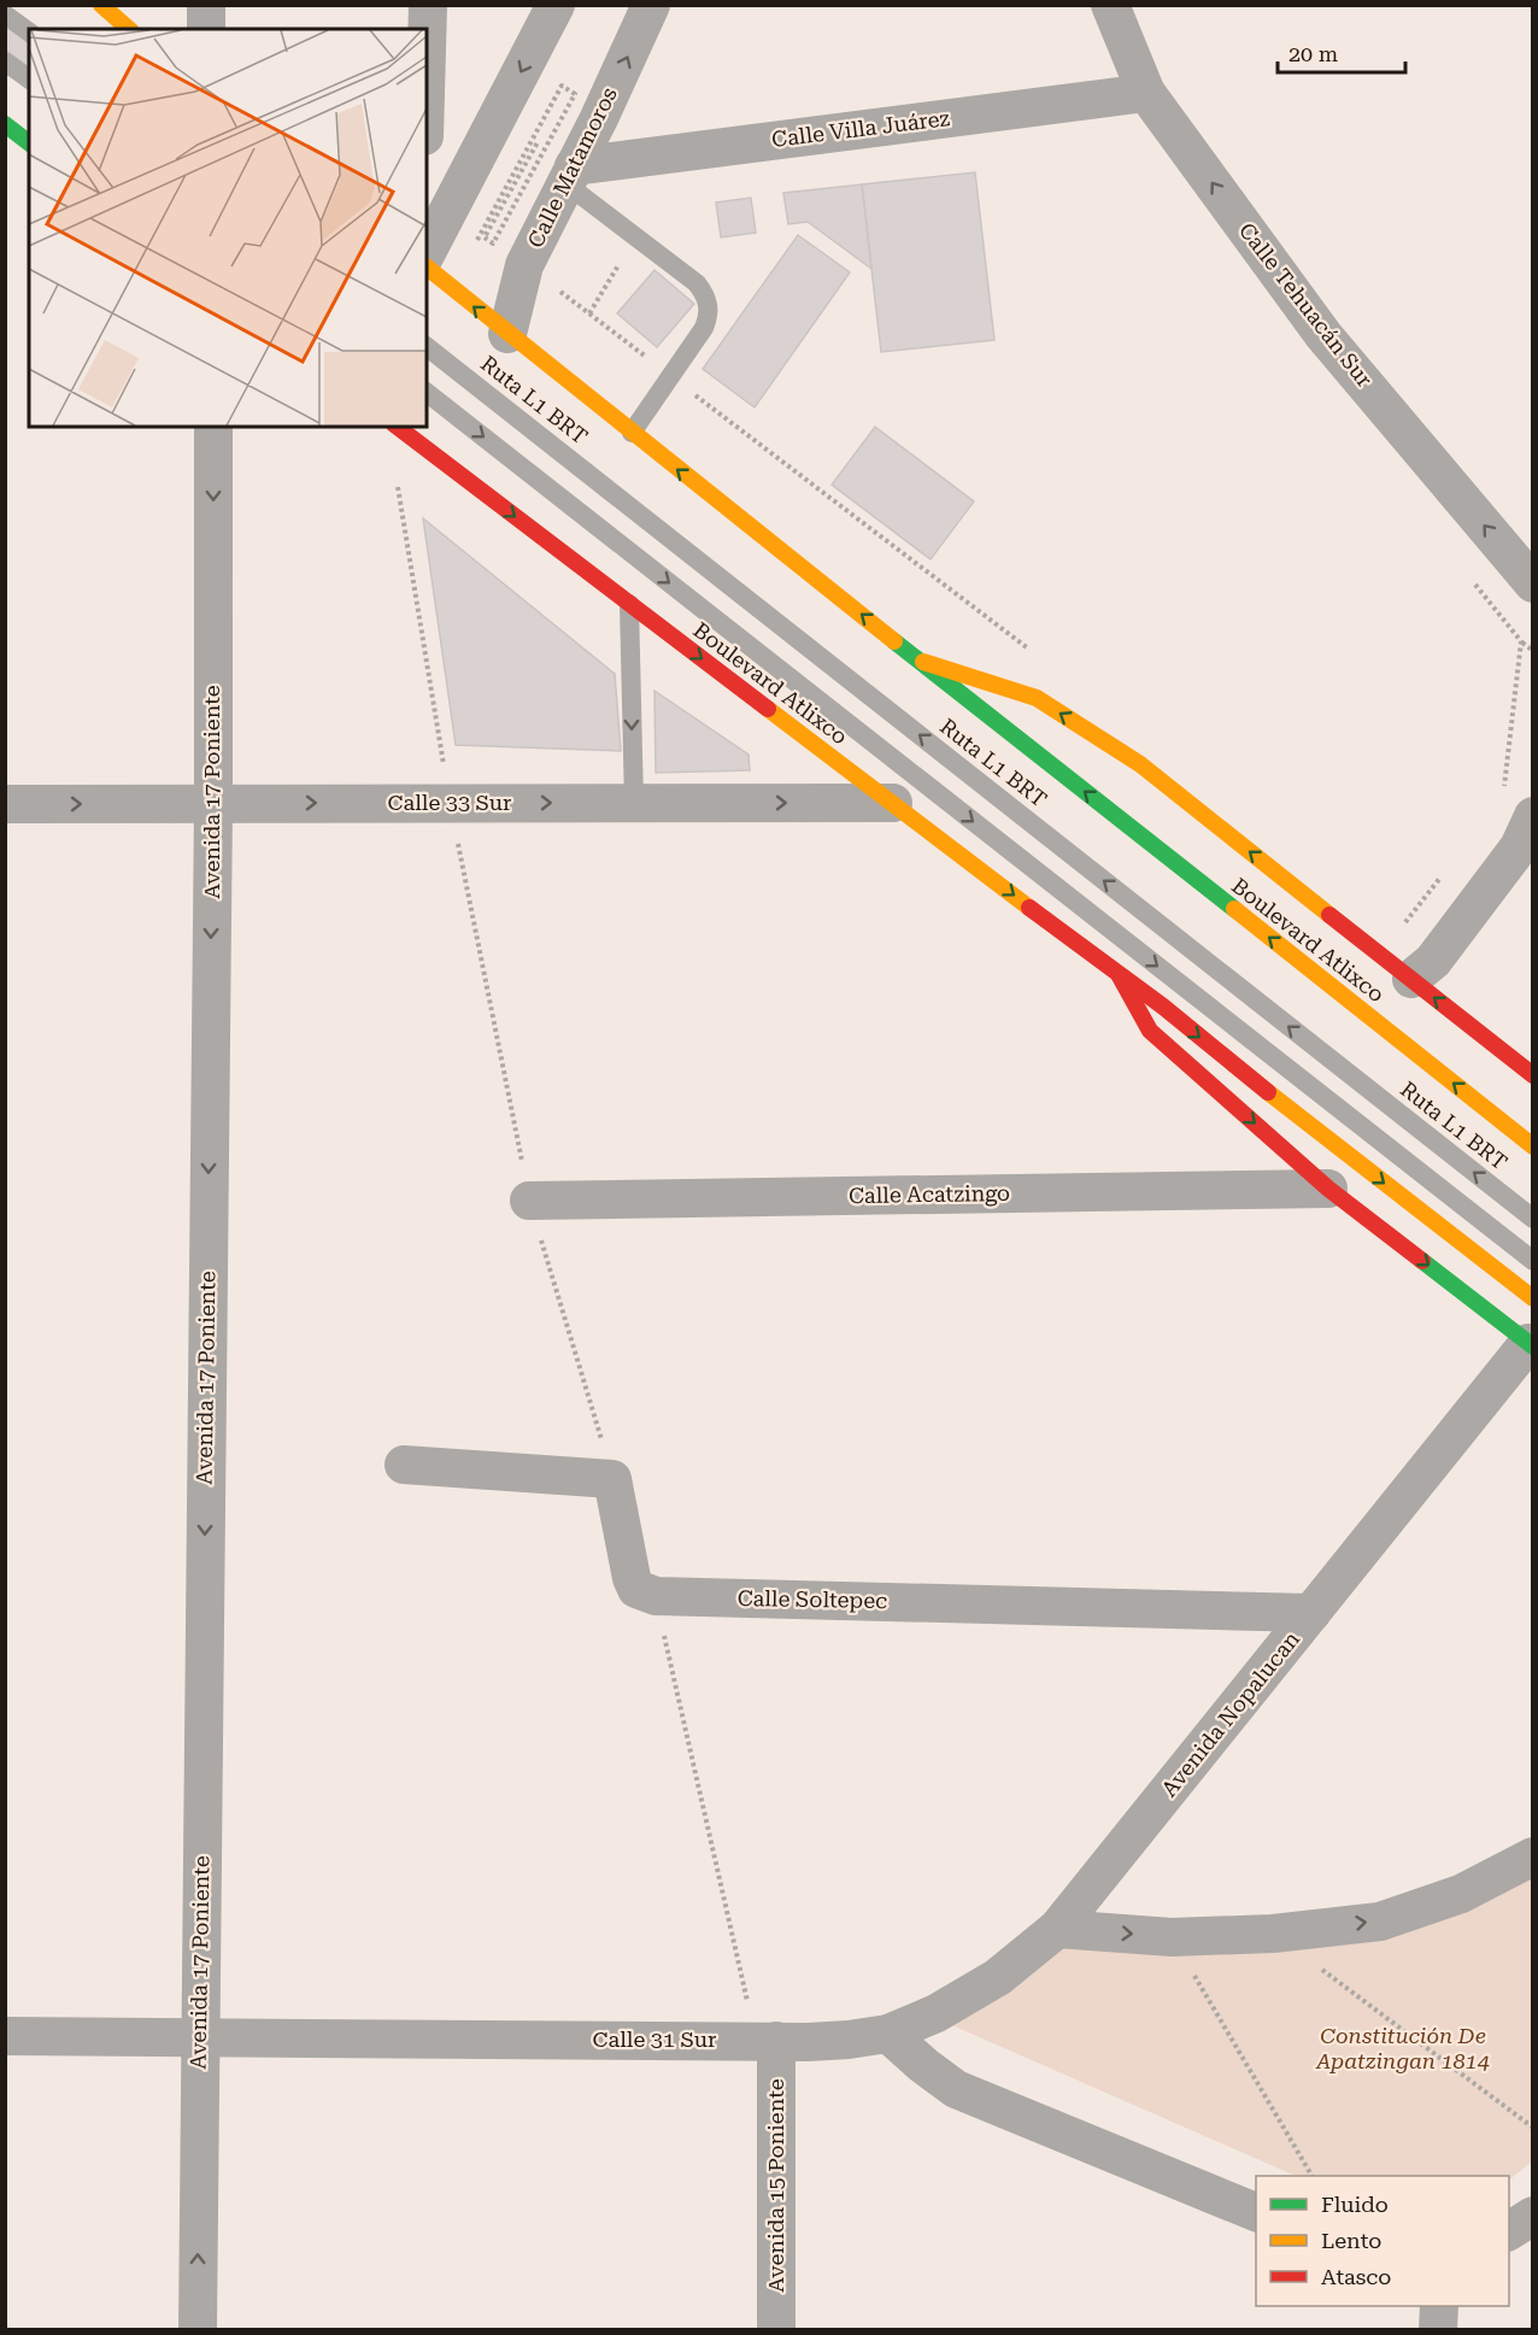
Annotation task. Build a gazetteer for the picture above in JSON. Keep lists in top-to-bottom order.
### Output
{
  "streets": {
    "main road": ["Boulevard Atlixco"],
    "street": [
      "Calle Villa Juárez",
      "Calle Matamoros",
      "Calle Tehuacán Sur",
      "Avenida 17 Poniente",
      "Calle 33 Sur",
      "Calle Acatzingo",
      "Calle Soltepec",
      "Avenida Nopalucan",
      "Calle 31 Sur",
      "Avenida 15 Poniente"
    ],
    "lane": ["Ruta L1 BRT"]
  },
  "crossings": [
    ["Calle Villa Juárez", "Calle Matamoros"],
    ["Calle Villa Juárez", "Calle Tehuacán Sur"],
    ["Calle Matamoros", "Boulevard Atlixco"],
    ["Boulevard Atlixco", "Calle 33 Sur"],
    ["Boulevard Atlixco", "Calle Acatzingo"],
    ["Boulevard Atlixco", "Avenida Nopalucan"],
    ["Avenida 17 Poniente", "Calle 33 Sur"],
    ["Avenida 17 Poniente", "Calle 31 Sur"],
    ["Calle Soltepec", "Avenida Nopalucan"],
    ["Avenida Nopalucan", "Calle 31 Sur"],
    ["Calle 31 Sur", "Avenida 15 Poniente"]
  ],
  "one_way": ["Calle Tehuacán Sur", "Calle 33 Sur"],
  "parks": ["Constitución De Apatzingan 1814"],
  "legend": ["Fluido", "Lento", "Atasco"],
  "scale_bar": "20 m"
}
